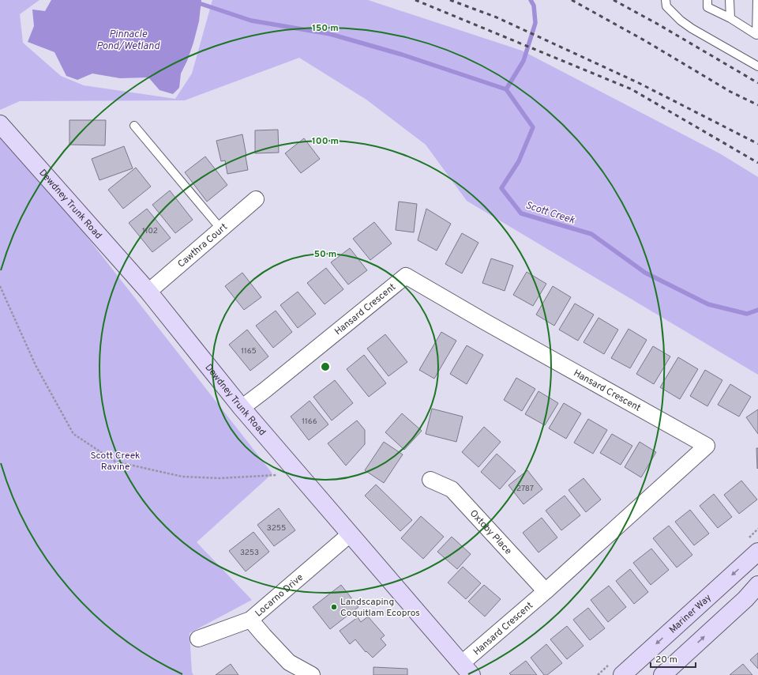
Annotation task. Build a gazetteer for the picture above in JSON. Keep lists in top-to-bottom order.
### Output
{
  "streets": {
    "main road": ["Dewdney Trunk Road", "Mariner Way"],
    "street": [
      "Cawthra Court",
      "Hansard Crescent",
      "Oxtoby Place",
      "Locarno Drive"
    ]
  },
  "crossings": [
    ["Dewdney Trunk Road", "Cawthra Court"],
    ["Dewdney Trunk Road", "Hansard Crescent"],
    ["Dewdney Trunk Road", "Locarno Drive"],
    ["Hansard Crescent", "Oxtoby Place"]
  ],
  "water": ["Pinnacle Pond/Wetland", "Scott Creek"],
  "parks": ["Scott Creek Ravine"],
  "places": ["Landscaping Coquitlam Ecopros"],
  "house_numbers": [
    "1102",
    "1165",
    "1166",
    "2787",
    "3255",
    "3253"
  ],
  "scale_bar": "20 m",
  "rings": ["150 m", "100 m", "50 m"]
}
